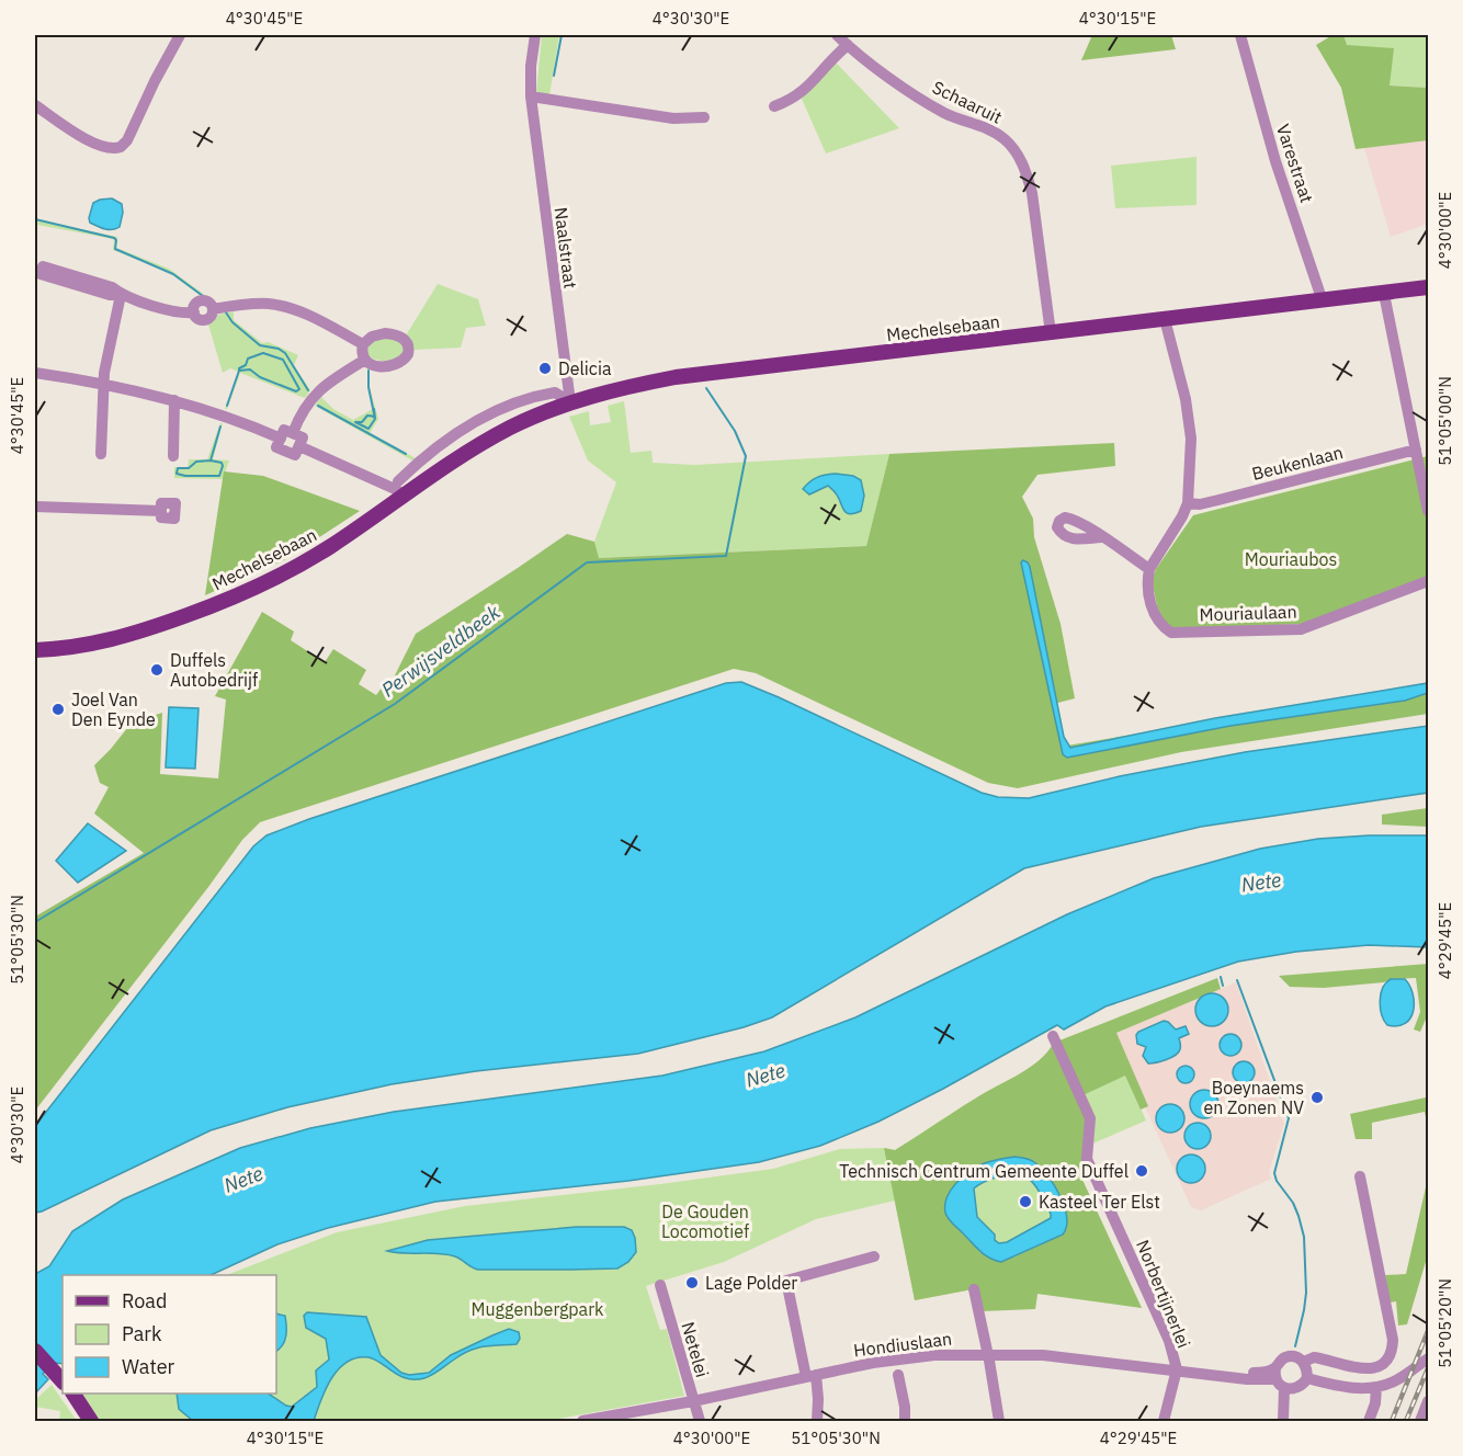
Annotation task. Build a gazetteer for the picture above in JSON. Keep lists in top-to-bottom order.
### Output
{
  "streets": {
    "main road": ["Mechelsebaan"],
    "street": [
      "Schaaruit",
      "Varestraat",
      "Naalstraat",
      "Beukenlaan",
      "Mouriaulaan",
      "Norbertijnerlei",
      "Hondiuslaan",
      "Netelei"
    ]
  },
  "crossings": [
    ["Schaaruit", "Mechelsebaan"],
    ["Varestraat", "Mechelsebaan"],
    ["Naalstraat", "Mechelsebaan"],
    ["Norbertijnerlei", "Hondiuslaan"],
    ["Hondiuslaan", "Netelei"]
  ],
  "water": ["Perwijsveldbeek", "Nete"],
  "parks": ["Mouriaubos", "De Gouden Locomotief", "Muggenbergpark"],
  "places": [
    "Delicia",
    "Duffels Autobedrijf",
    "Joel Van Den Eynde",
    "Boeynaems en Zonen NV",
    "Technisch Centrum Gemeente Duffel",
    "Kasteel Ter Elst",
    "Lage Polder"
  ],
  "legend": ["Road", "Park", "Water"],
  "coordinates": [
    "4°30'45\"E",
    "4°30'30\"E",
    "4°30'15\"E",
    "4°30'00\"E",
    "51°05'00\"N",
    "51°05'30\"N",
    "4°29'45\"E",
    "51°05'20\"N"
  ]
}
